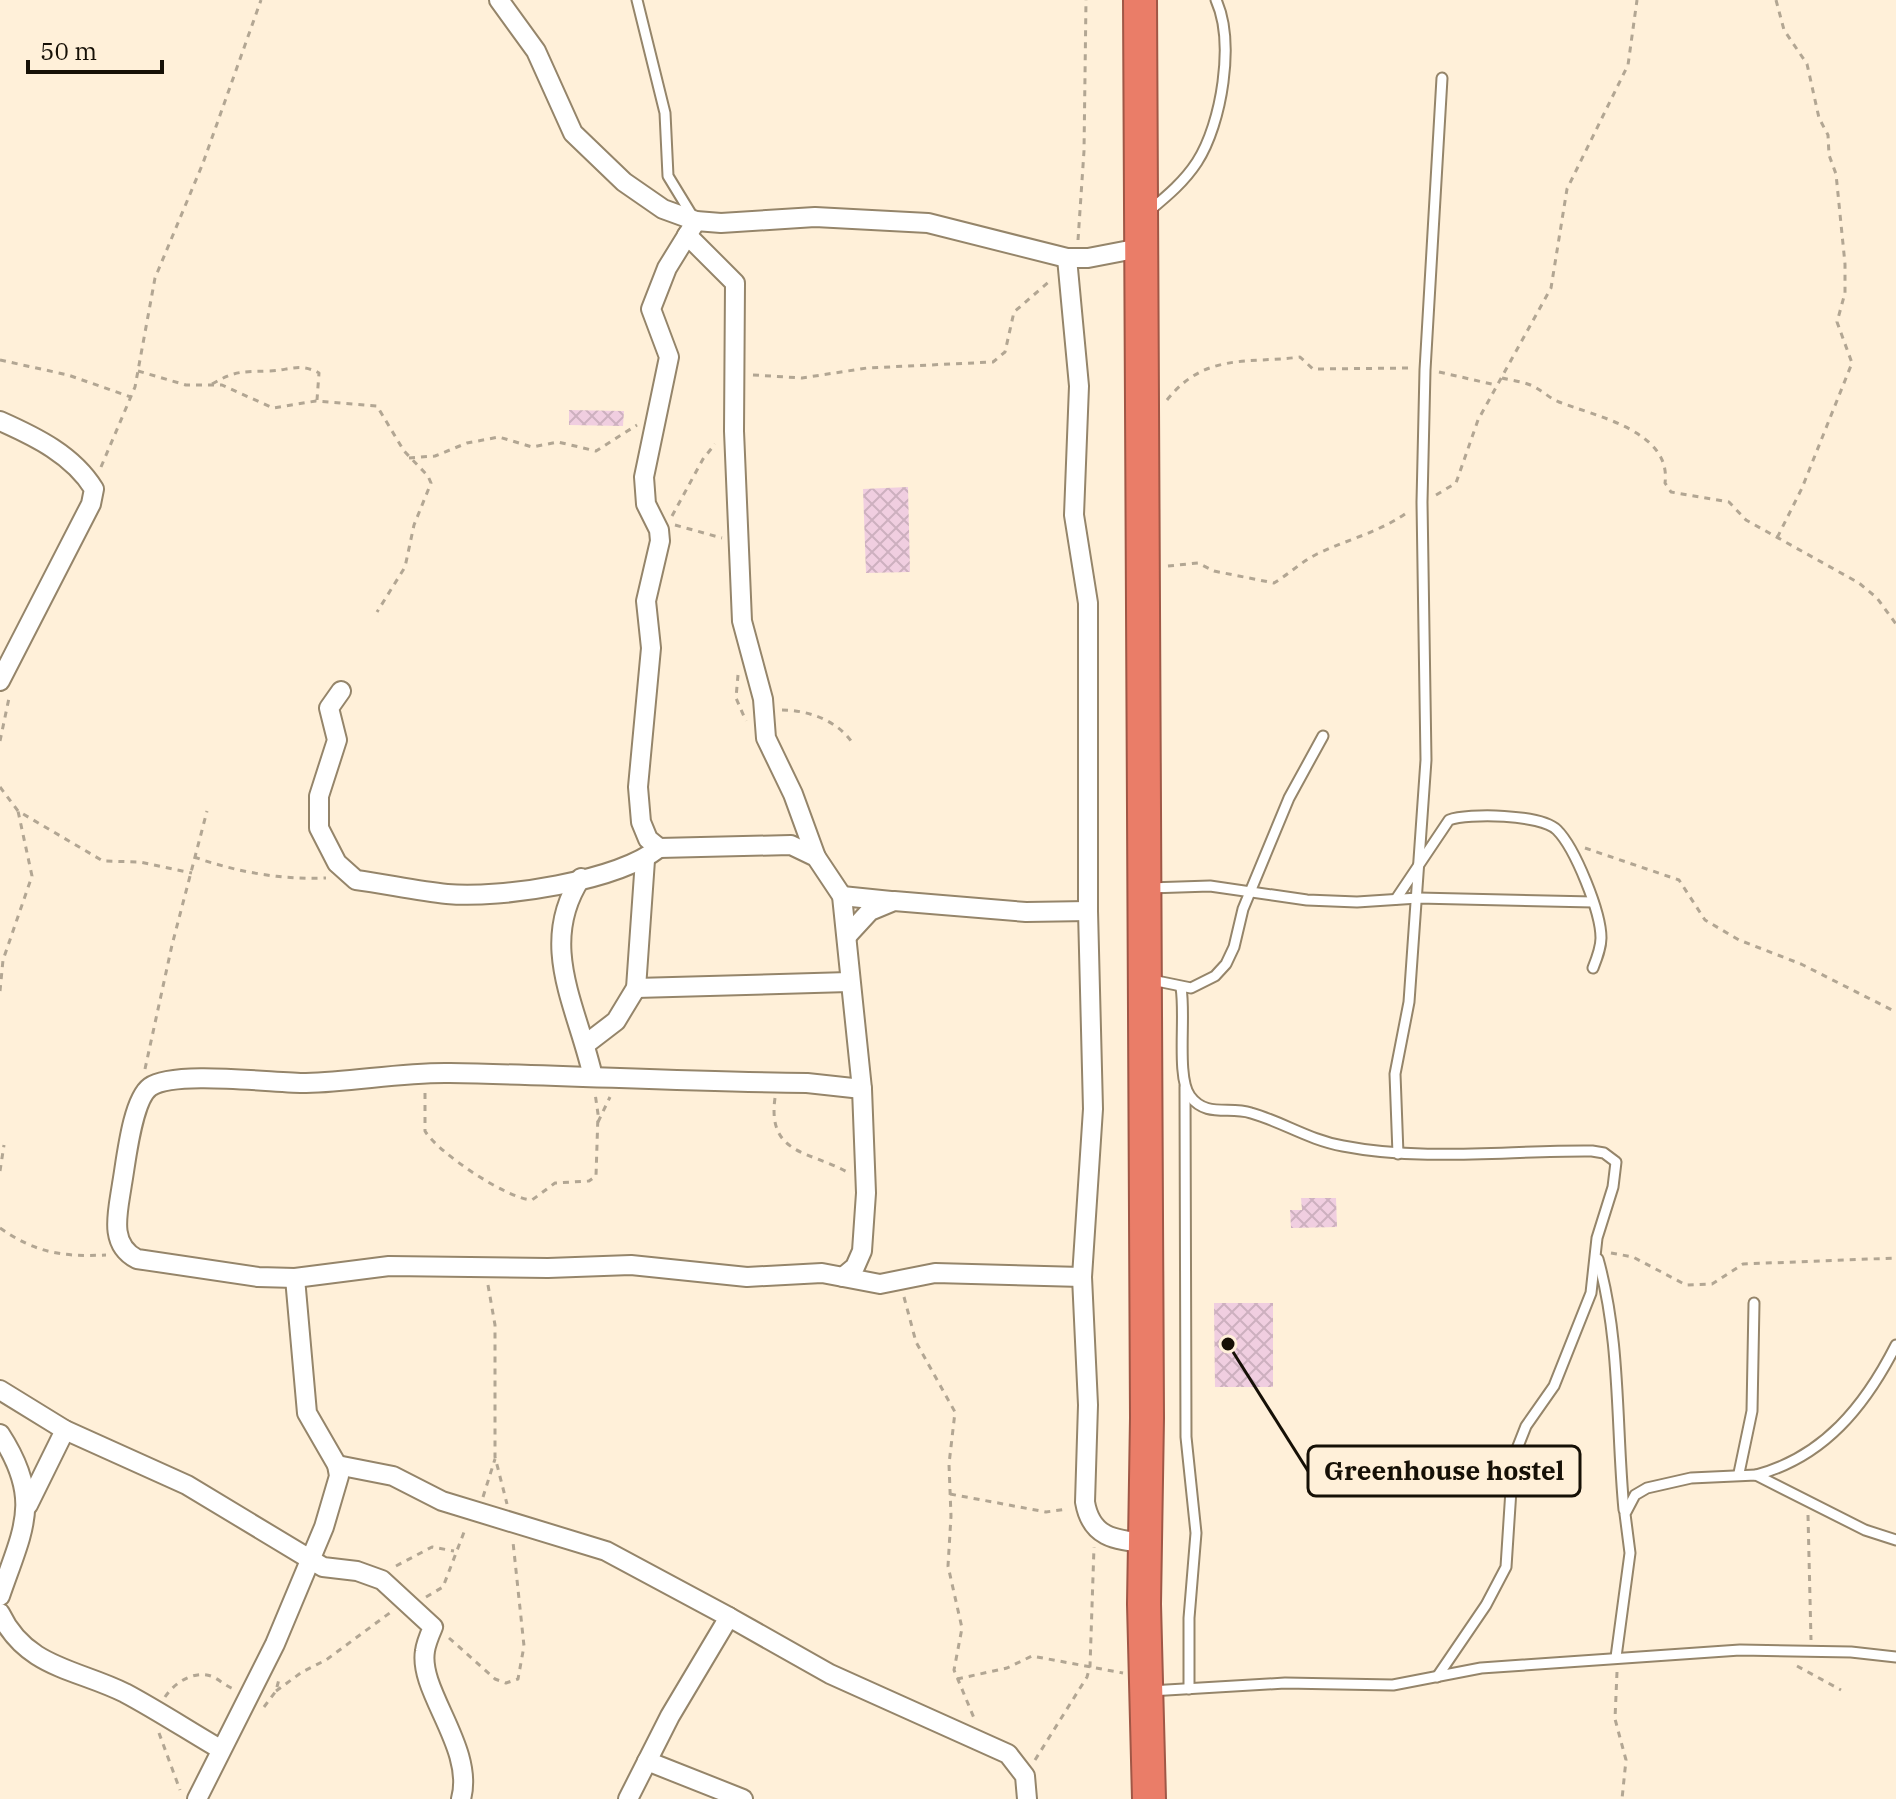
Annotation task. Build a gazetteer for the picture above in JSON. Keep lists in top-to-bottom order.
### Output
{
  "places": ["Greenhouse hostel"],
  "scale_bar": "50 m"
}
